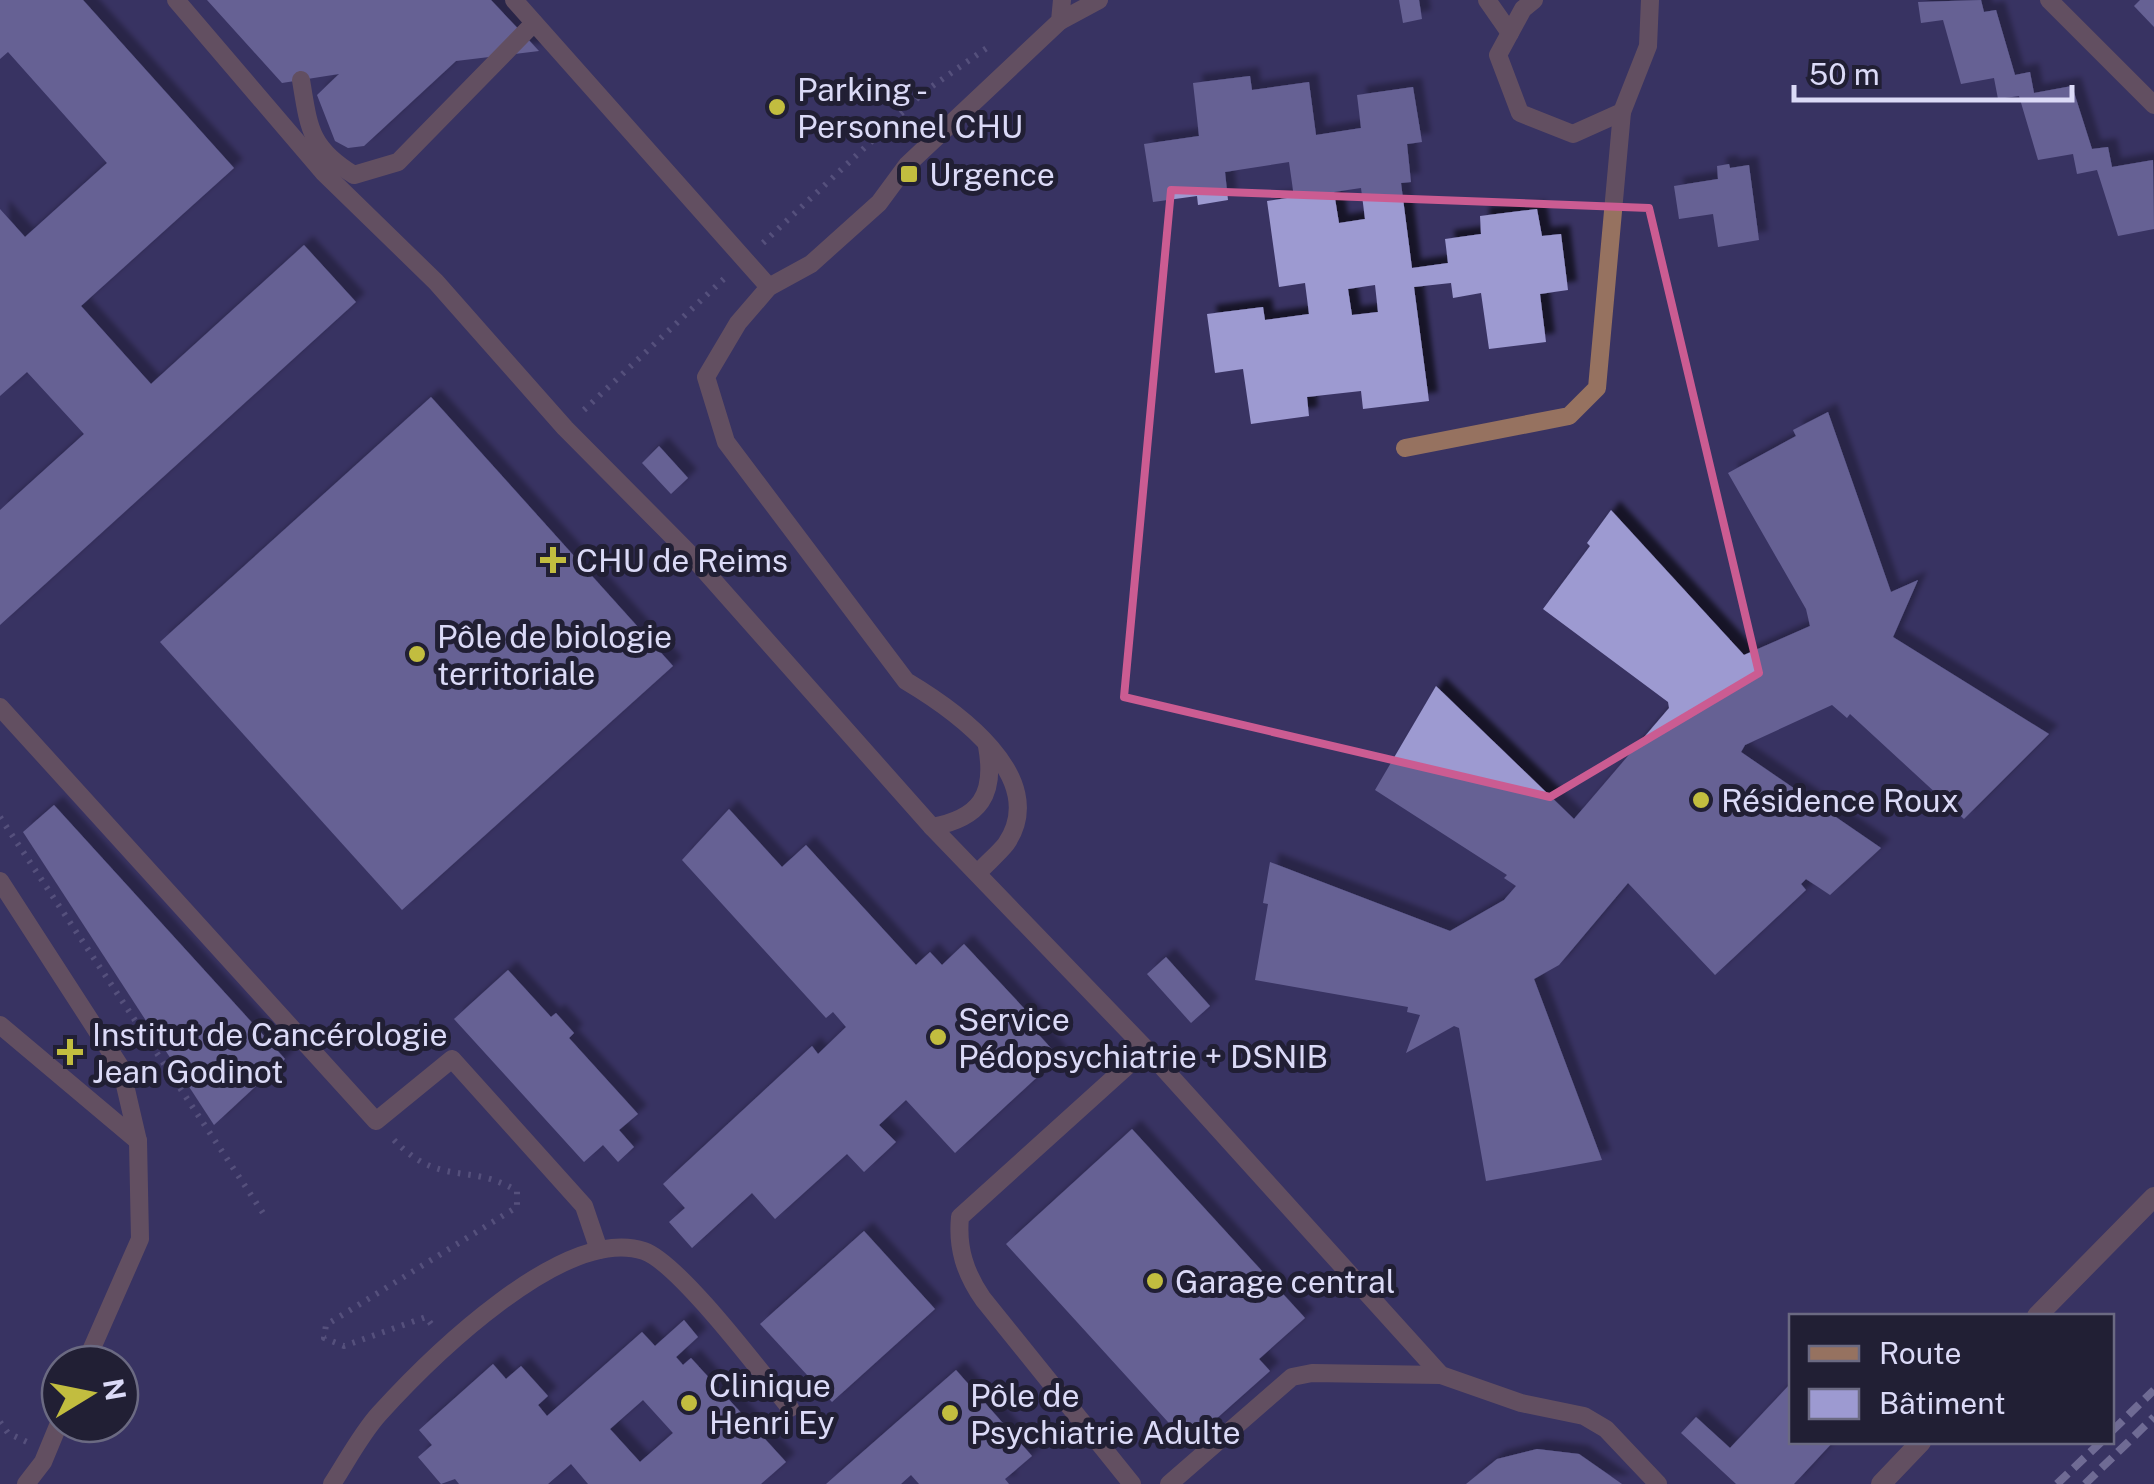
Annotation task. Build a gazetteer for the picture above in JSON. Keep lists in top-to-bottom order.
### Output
{
  "places": {
    "other": [
      "Parking - Personnel CHU",
      "Pôle de biologie territoriale",
      "Résidence Roux",
      "Service Pédopsychiatrie + DSNIB",
      "Garage central",
      "Clinique Henri Ey",
      "Pôle de Psychiatrie Adulte"
    ],
    "transit": ["Urgence"],
    "health": ["CHU de Reims", "Institut de Cancérologie Jean Godinot"]
  },
  "legend": ["Route", "Bâtiment"],
  "scale_bar": "50 m",
  "north": "right"
}
